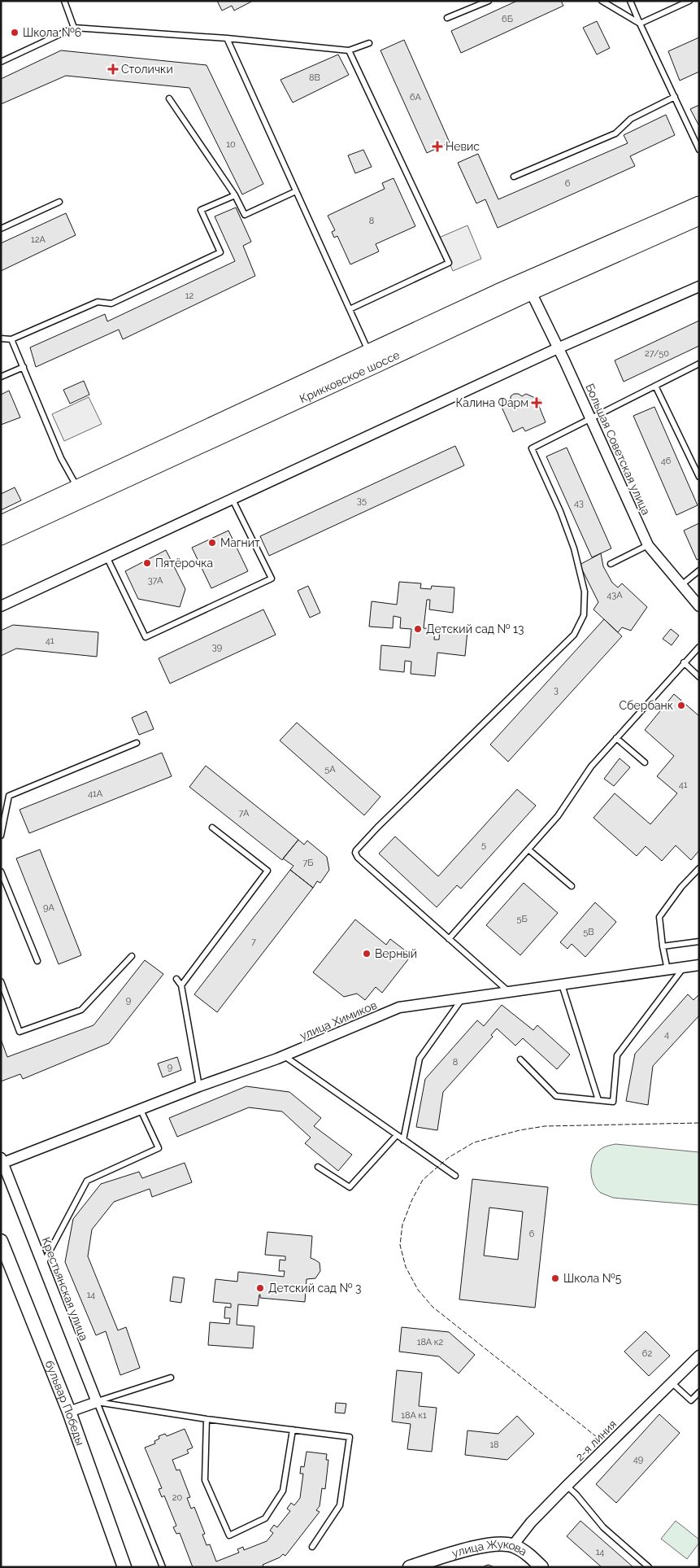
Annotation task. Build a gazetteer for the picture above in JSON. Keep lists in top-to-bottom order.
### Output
{
  "streets": {
    "main road": ["Крикковское шоссе"],
    "street": [
      "Большая Советская улица",
      "улица Химиков",
      "Крестьянская улица",
      "бульвар Победы",
      "2-я линия",
      "улица Жукова"
    ]
  },
  "crossings": [
    ["Крикковское шоссе", "Большая Советская улица"],
    ["улица Химиков", "Крестьянская улица"],
    ["2-я линия", "улица Жукова"]
  ],
  "places": {
    "other": [
      "Школа №6",
      "Магнит",
      "Пятёрочка",
      "Детский сад № 13",
      "Сбербанк",
      "Верный",
      "Школа №5",
      "Детский сад № 3"
    ],
    "health": ["Столички", "Невис", "Калина Фарм"]
  },
  "house_numbers": [
    "6Б",
    "8В",
    "6А",
    "10",
    "6",
    "8",
    "12А",
    "12",
    "27/50",
    "46",
    "35",
    "43",
    "37А",
    "43А",
    "41",
    "39",
    "3",
    "5А",
    "41",
    "41А",
    "7А",
    "5",
    "7Б",
    "9А",
    "5Б",
    "5В",
    "7",
    "9",
    "4",
    "8",
    "9",
    "6",
    "14",
    "18А к2",
    "62",
    "18А к1",
    "18",
    "49",
    "20",
    "14"
  ]
}
